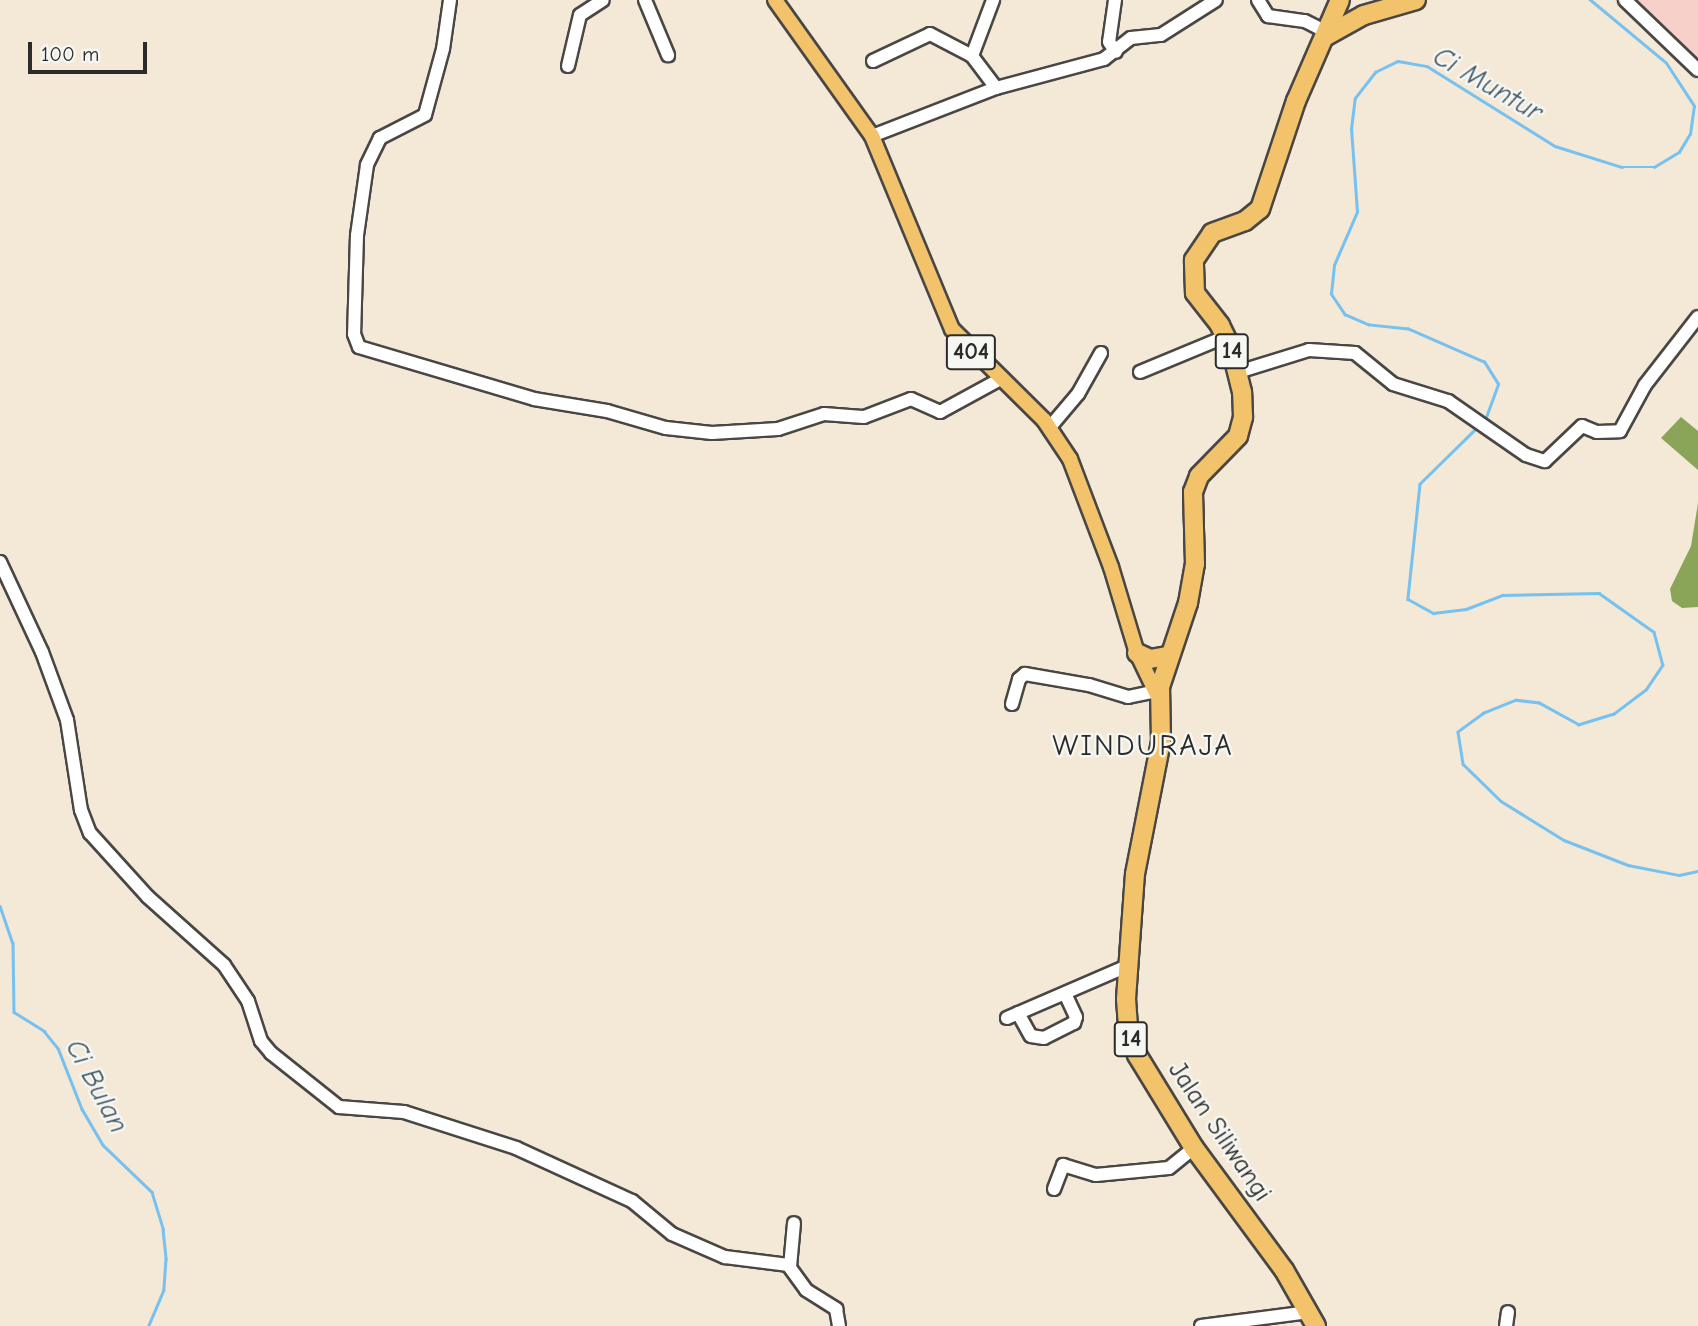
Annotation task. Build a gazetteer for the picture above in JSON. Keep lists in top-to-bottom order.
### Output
{
  "streets": {
    "highway": ["14", "Jalan Siliwangi"],
    "main road": ["404"]
  },
  "crossings": [
    ["14", "404"],
    ["14", "Jalan Siliwangi"],
    ["404", "Jalan Siliwangi"]
  ],
  "districts": ["WINDURAJA"],
  "water": ["Ci Muntur", "Ci Bulan"],
  "scale_bar": "100 m"
}
